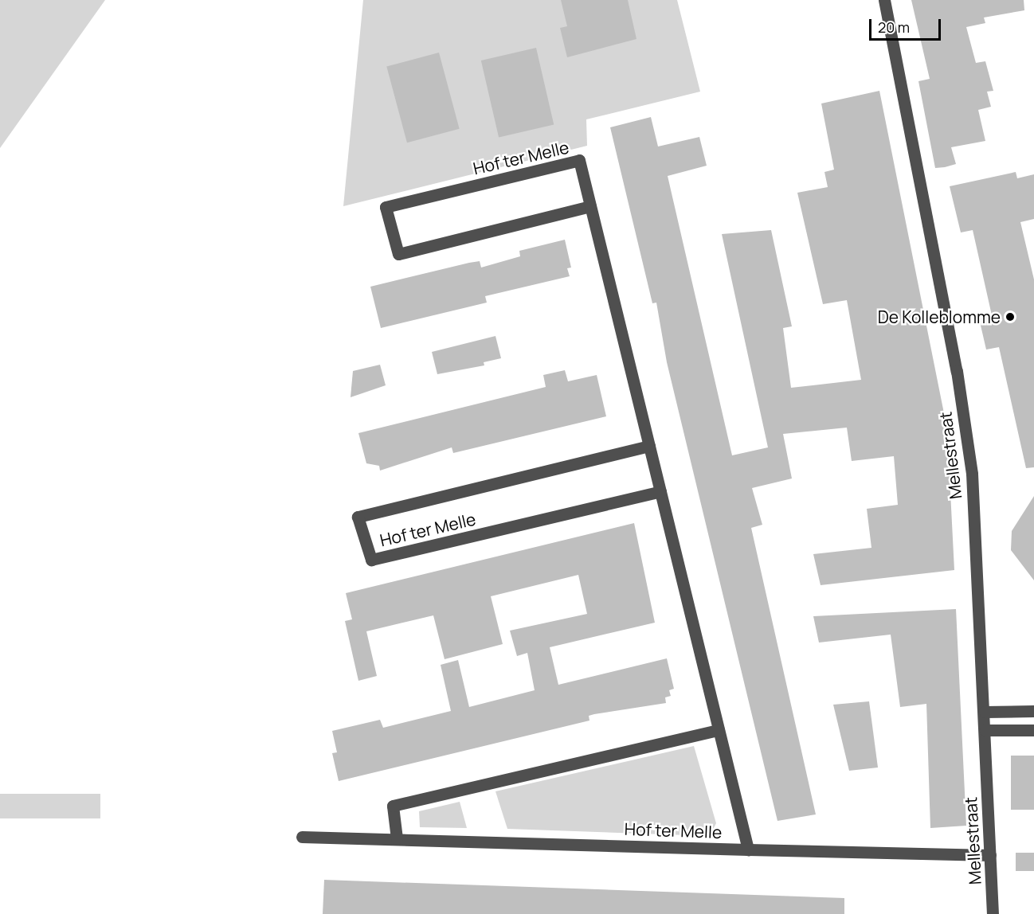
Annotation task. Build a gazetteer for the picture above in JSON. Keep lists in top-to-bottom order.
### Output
{
  "streets": {
    "street": ["Hof ter Melle", "Mellestraat"]
  },
  "crossings": [
    ["Hof ter Melle", "Mellestraat"]
  ],
  "places": ["De Kolleblomme"],
  "scale_bar": "20 m"
}
